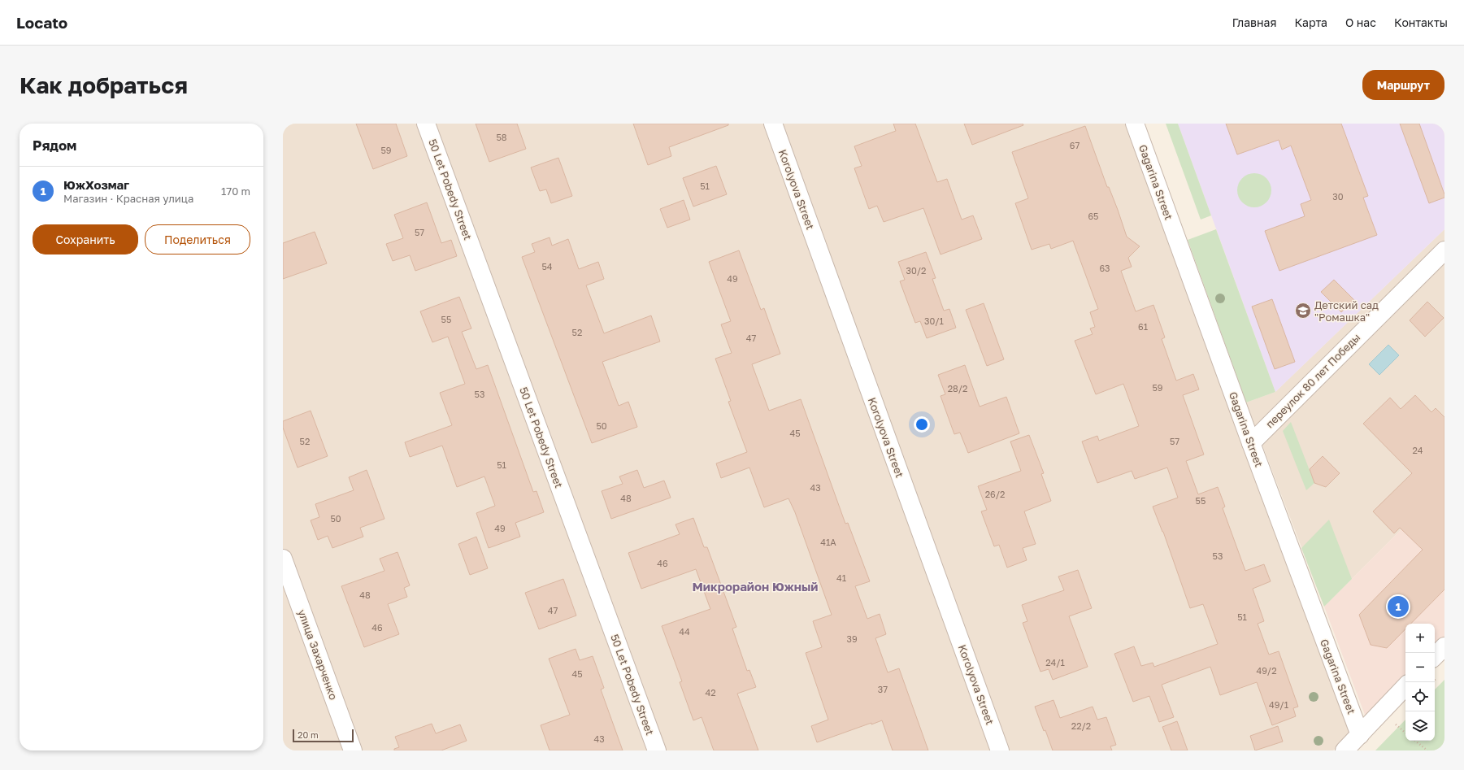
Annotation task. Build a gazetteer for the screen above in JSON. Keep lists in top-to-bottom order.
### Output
{
  "streets": {
    "street": [
      "Gagarina Street",
      "50 Let Pobedy Street",
      "Korolyova Street",
      "переулок 80 лет Победы",
      "улица Захарченко"
    ]
  },
  "crossings": [
    ["Gagarina Street", "переулок 80 лет Победы"]
  ],
  "districts": ["Микрорайон Южный"],
  "places": {
    "school or university": ["Детский сад \"Ромашка\""]
  },
  "house_numbers": [
    "58",
    "67",
    "59",
    "51",
    "30",
    "65",
    "57",
    "54",
    "63",
    "30/2",
    "49",
    "55",
    "30/1",
    "61",
    "52",
    "47",
    "59",
    "28/2",
    "53",
    "50",
    "45",
    "52",
    "57",
    "24",
    "51",
    "43",
    "26/2",
    "48",
    "55",
    "50",
    "49",
    "41А",
    "53",
    "46",
    "41",
    "48",
    "47",
    "51",
    "46",
    "44",
    "39",
    "24/1",
    "49/2",
    "45",
    "37",
    "42",
    "49/1",
    "22/2",
    "43"
  ],
  "scale_bar": "20 m",
  "page": {
    "header": "Locato",
    "nav": [
      "Главная",
      "Карта",
      "О нас",
      "Контакты"
    ],
    "buttons": [
      "Маршрут",
      ["Сохранить", "Поделиться"]
    ],
    "title": "Как добраться",
    "heading": "Рядом",
    "list": [
      {
        "mark": "1",
        "name": "ЮжХозмаг",
        "note": "Магазин · Красная улица",
        "value": "170 m"
      }
    ],
    "pins": "1",
    "map_buttons": ["+", "−"],
    "scale": "20 m"
  }
}
